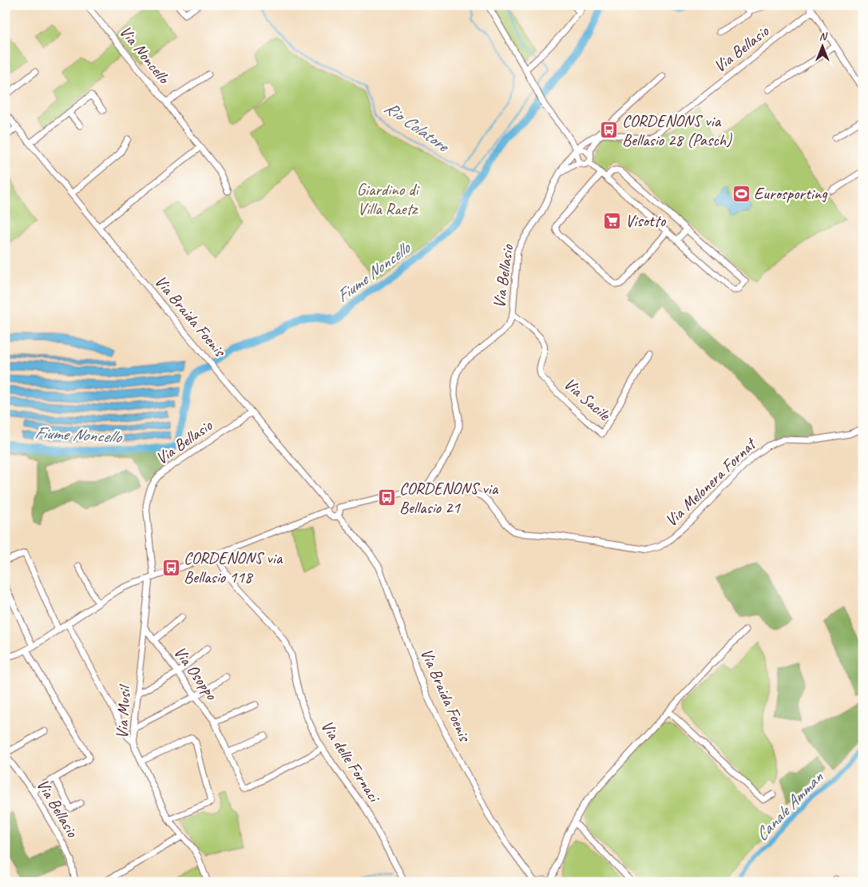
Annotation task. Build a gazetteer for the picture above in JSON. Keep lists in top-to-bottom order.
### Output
{
  "streets": {
    "street": [
      "Via Bellasio",
      "Via Noncello",
      "Via Braida Foenis",
      "Via Sacile",
      "Via Melonera Fornat",
      "Via Osoppo",
      "Via Musil",
      "Via delle Fornaci"
    ]
  },
  "crossings": [
    ["Via Bellasio", "Via Braida Foenis"],
    ["Via Bellasio", "Via Sacile"],
    ["Via Bellasio", "Via Melonera Fornat"],
    ["Via Bellasio", "Via Musil"],
    ["Via Osoppo", "Via Musil"],
    ["Via Osoppo", "Via delle Fornaci"]
  ],
  "water": ["Rio Colatore", "Fiume Noncello", "Canale Amman"],
  "parks": ["Giardino di Villa Raetz"],
  "places": {
    "bus stop": ["CORDENONS via Bellasio 28 (Pasch)", "CORDENONS via Bellasio 21", "CORDENONS via Bellasio 118"],
    "sports": ["Eurosporting"],
    "supermarket": ["Visotto"]
  },
  "north": "top"
}
